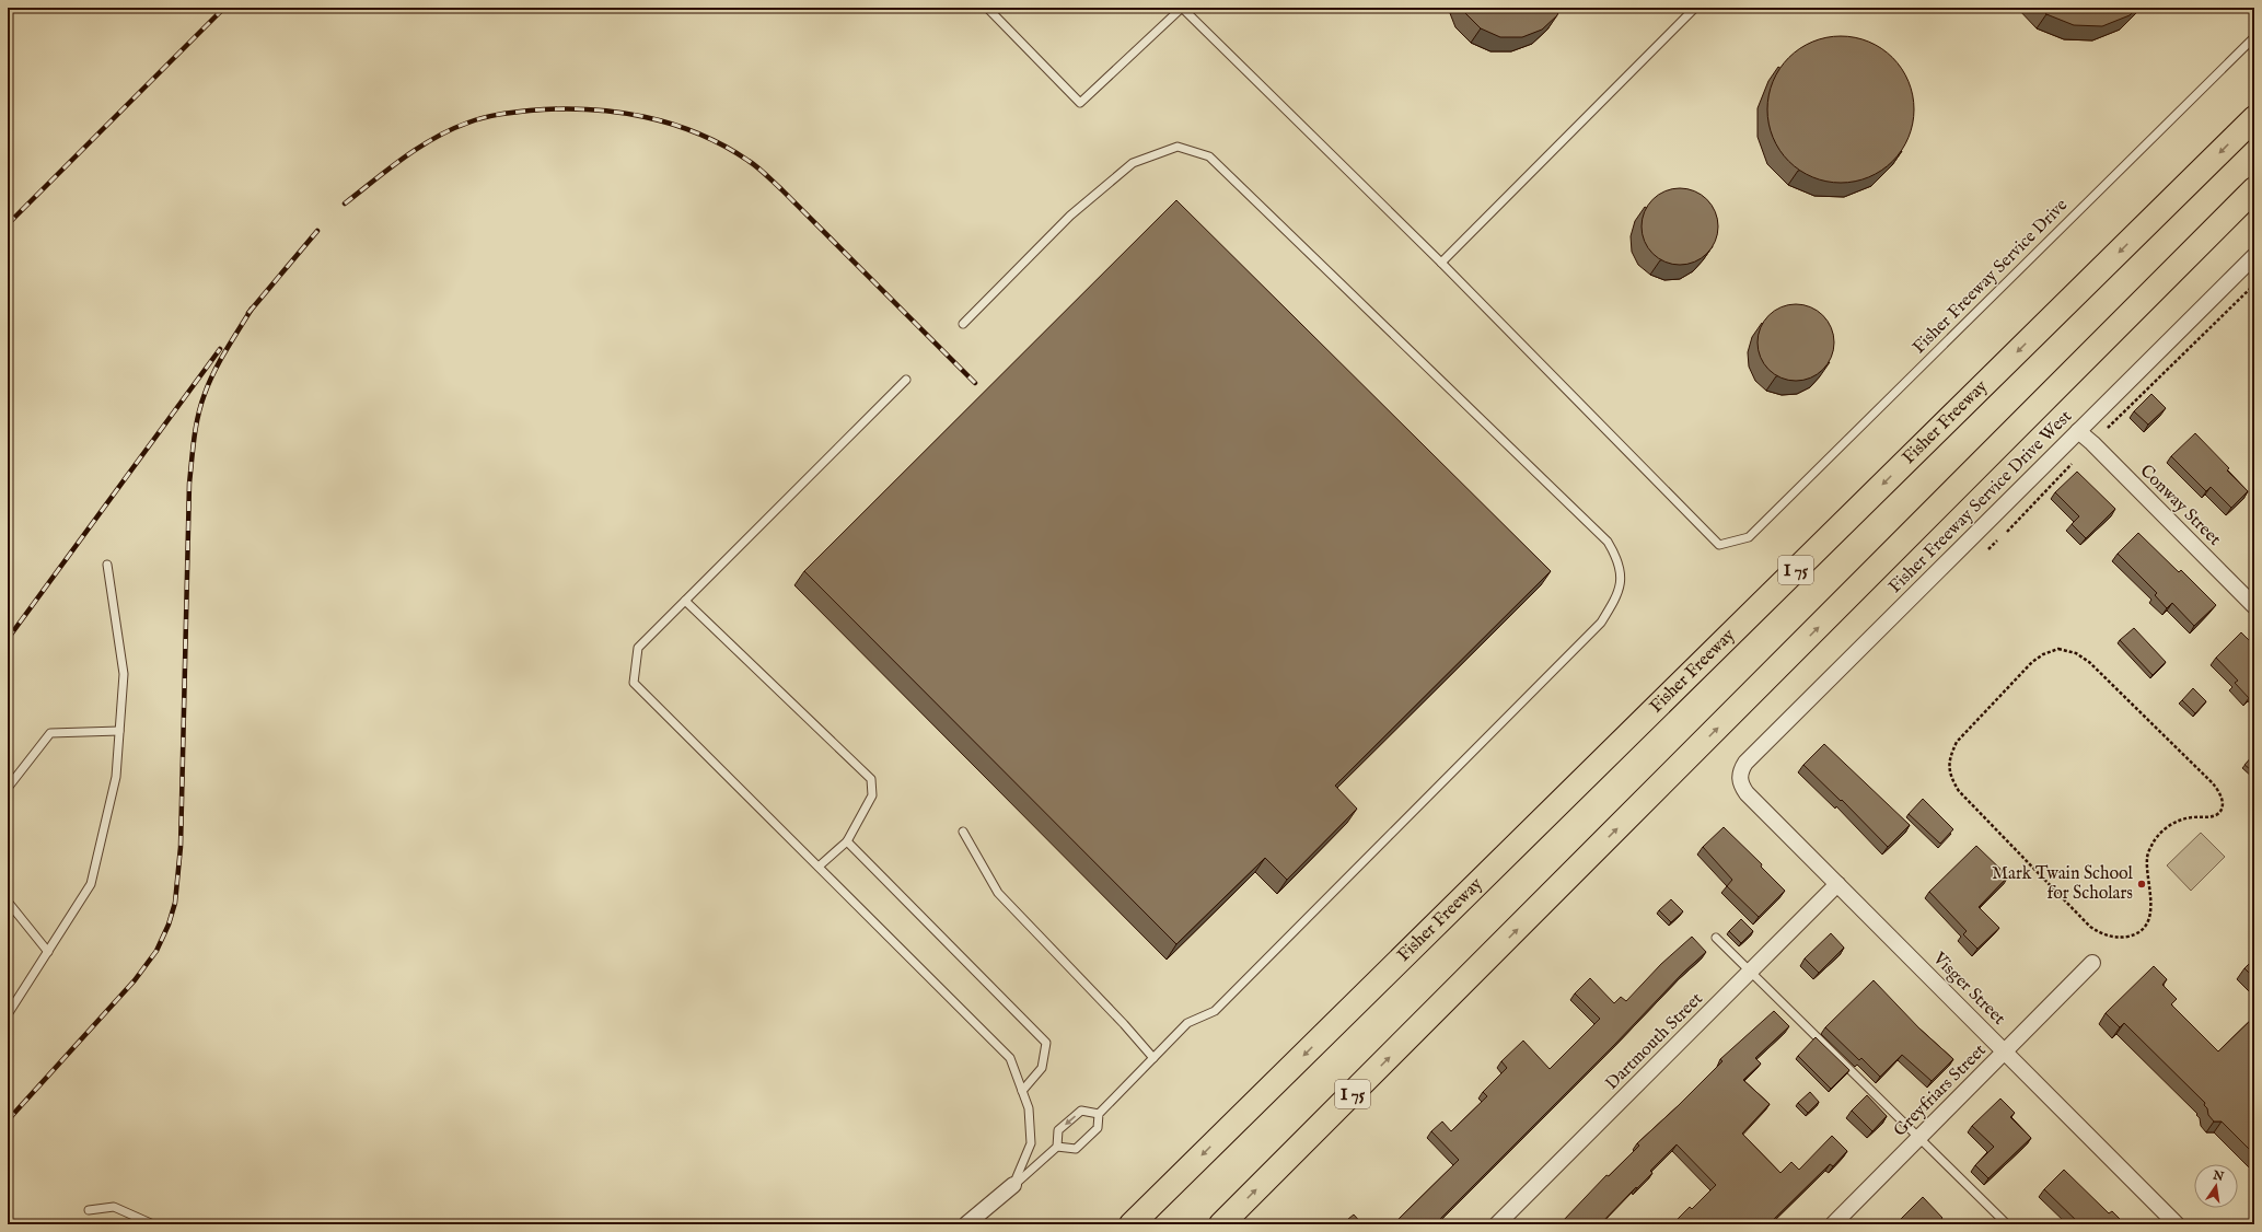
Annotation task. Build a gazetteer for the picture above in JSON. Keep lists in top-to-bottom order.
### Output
{
  "streets": {
    "highway": ["Fisher Freeway", "I 75"],
    "street": [
      "Fisher Freeway Service Drive West",
      "Conway Street",
      "Visger Street",
      "Dartmouth Street",
      "Greyfriars Street"
    ],
    "lane": ["Fisher Freeway Service Drive"]
  },
  "crossings": [
    ["Fisher Freeway Service Drive West", "Conway Street"],
    ["Fisher Freeway Service Drive West", "Visger Street"],
    ["Visger Street", "Dartmouth Street"],
    ["Visger Street", "Greyfriars Street"]
  ],
  "places": ["Mark Twain School for Scholars"],
  "north": "top"
}
